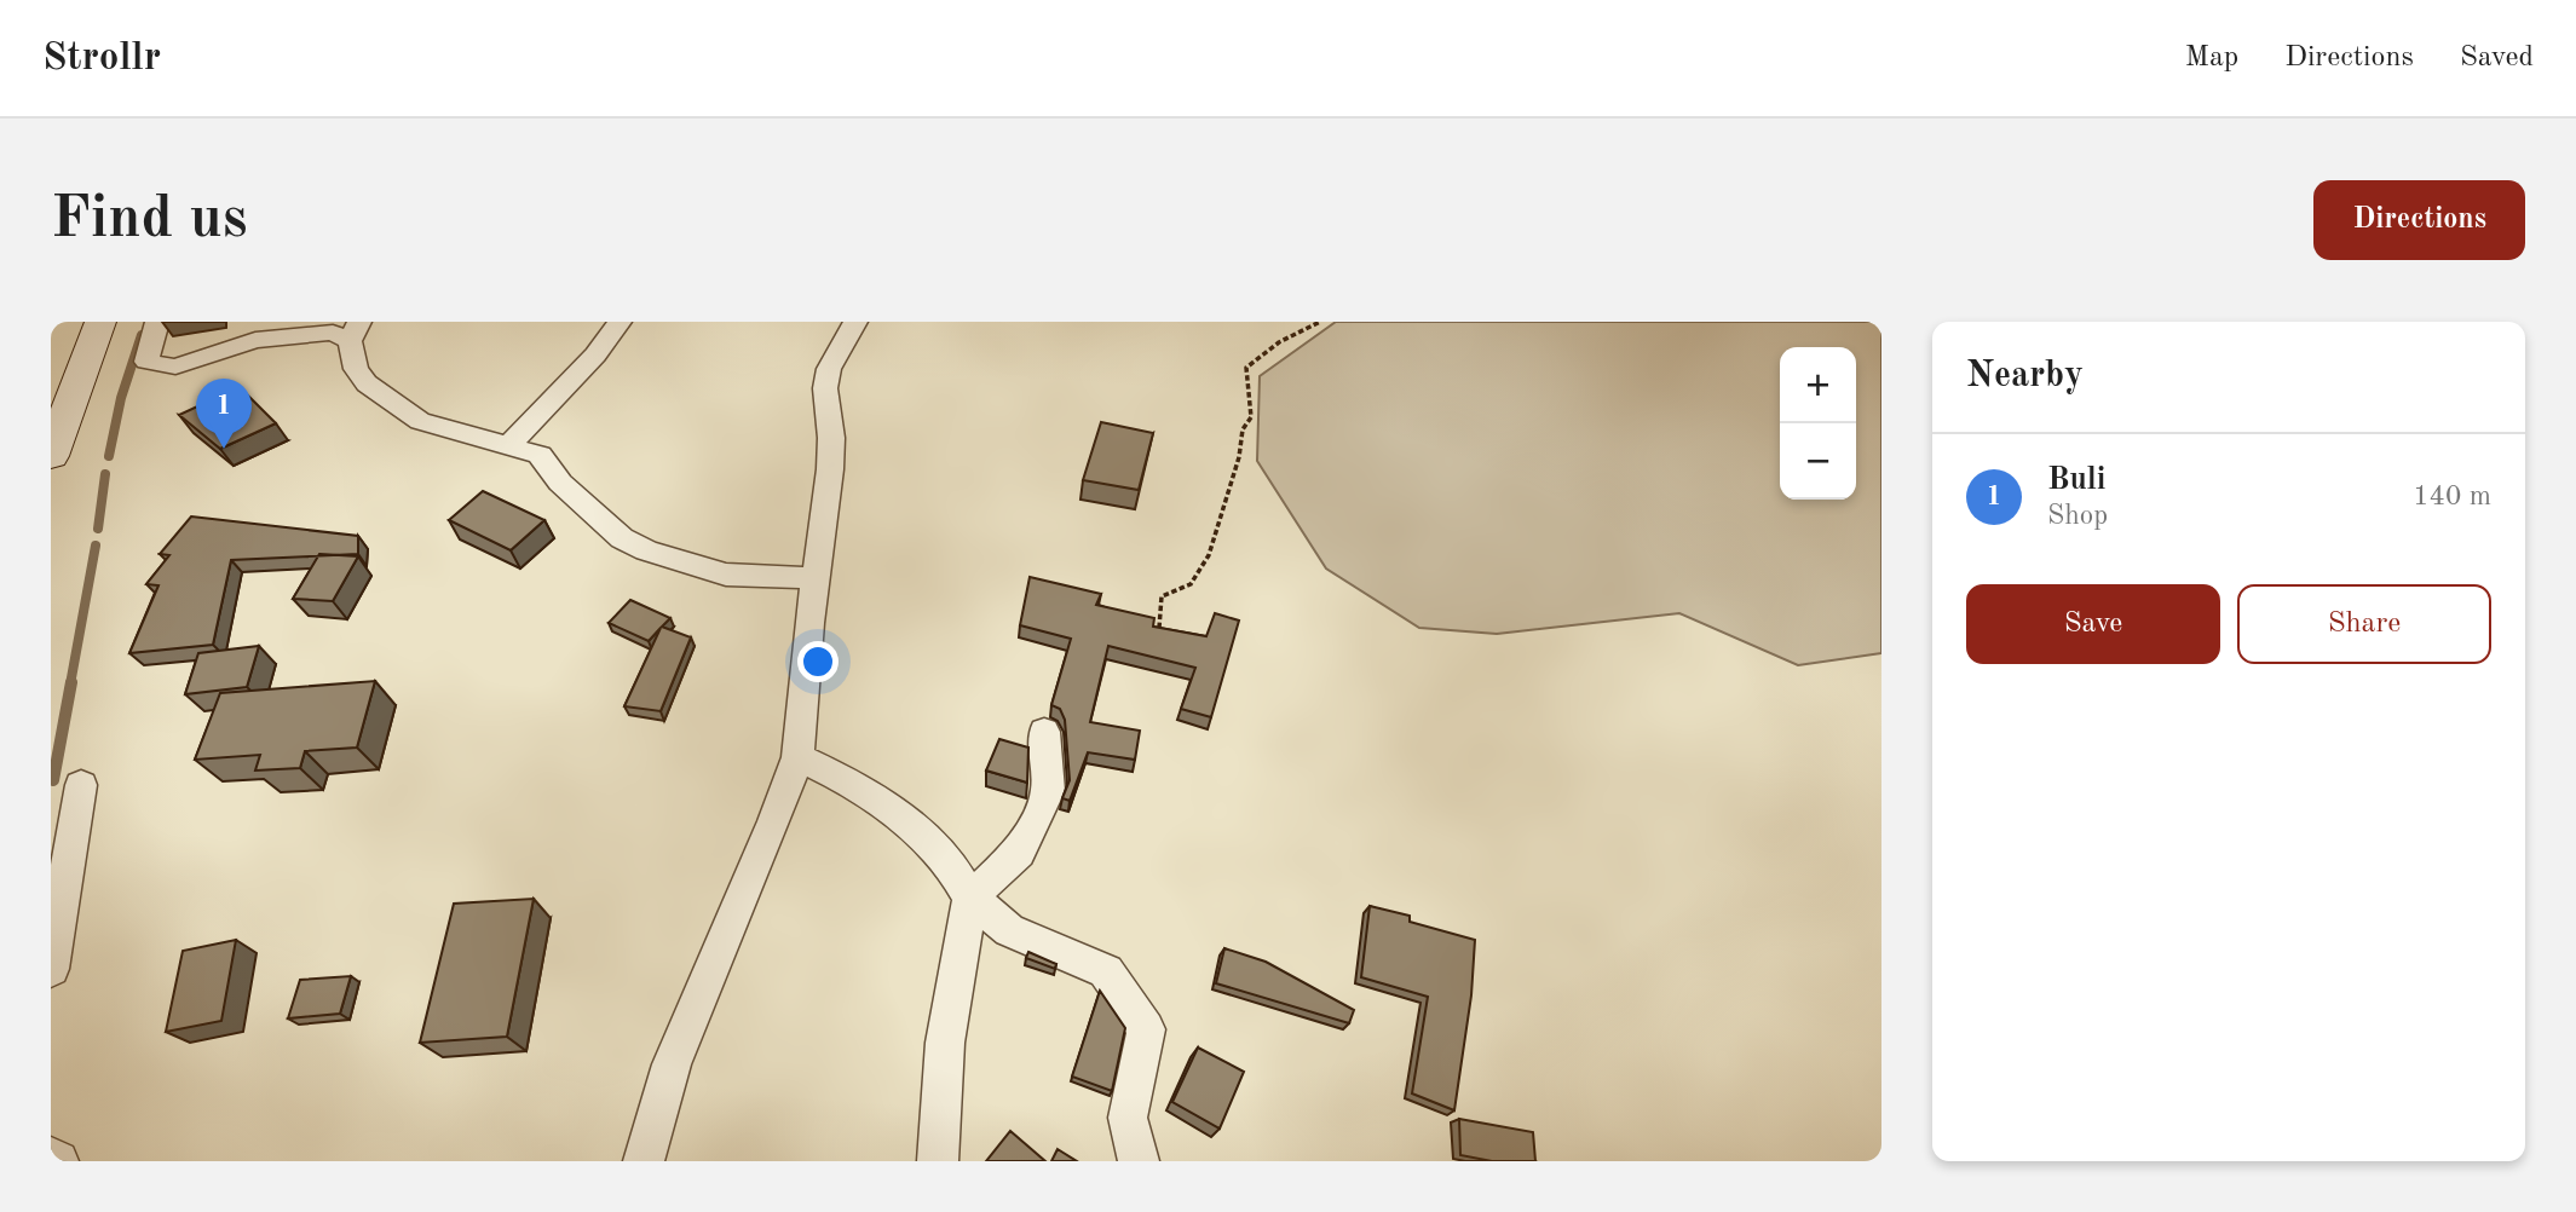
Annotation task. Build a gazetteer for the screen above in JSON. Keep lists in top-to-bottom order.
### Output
{
  "page": {
    "header": "Strollr",
    "nav": ["Map", "Directions", "Saved"],
    "buttons": [
      "Directions",
      ["Save", "Share"]
    ],
    "title": "Find us",
    "heading": "Nearby",
    "map_buttons": ["+", "−"],
    "pins": "1",
    "list": [
      {
        "mark": "1",
        "name": "Buli",
        "note": "Shop",
        "value": "140 m"
      }
    ]
  }
}
